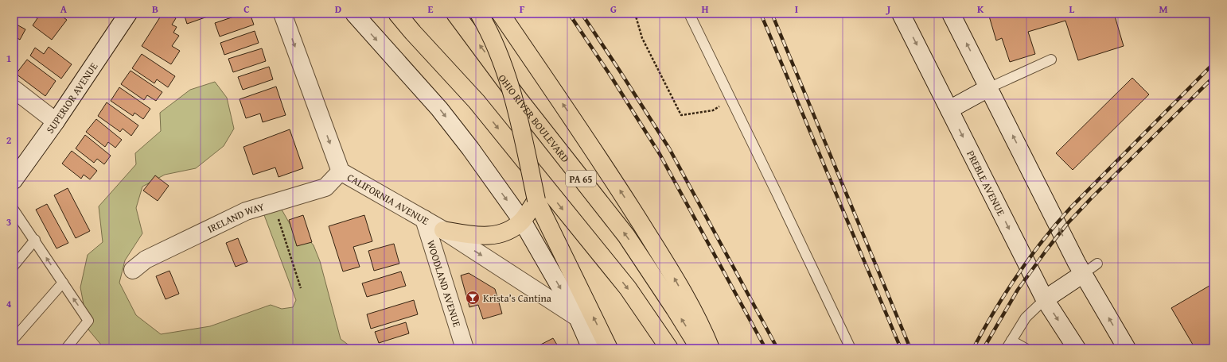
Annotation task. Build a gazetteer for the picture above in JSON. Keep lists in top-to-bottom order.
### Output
{
  "streets": {
    "highway": ["OHIO RIVER BOULEVARD", "PA 65"],
    "street": [
      "SUPERIOR AVENUE",
      "PREBLE AVENUE",
      "CALIFORNIA AVENUE",
      "IRELAND WAY",
      "WOODLAND AVENUE"
    ]
  },
  "crossings": [
    ["CALIFORNIA AVENUE", "IRELAND WAY"],
    ["CALIFORNIA AVENUE", "WOODLAND AVENUE"]
  ],
  "places": {
    "bar": ["Krista’s Cantina"]
  },
  "grid": {
    "columns": [
      "A",
      "B",
      "C",
      "D",
      "E",
      "F",
      "G",
      "H",
      "I",
      "J",
      "K",
      "L",
      "M"
    ],
    "rows": [
      "1",
      "2",
      "3",
      "4"
    ]
  }
}
